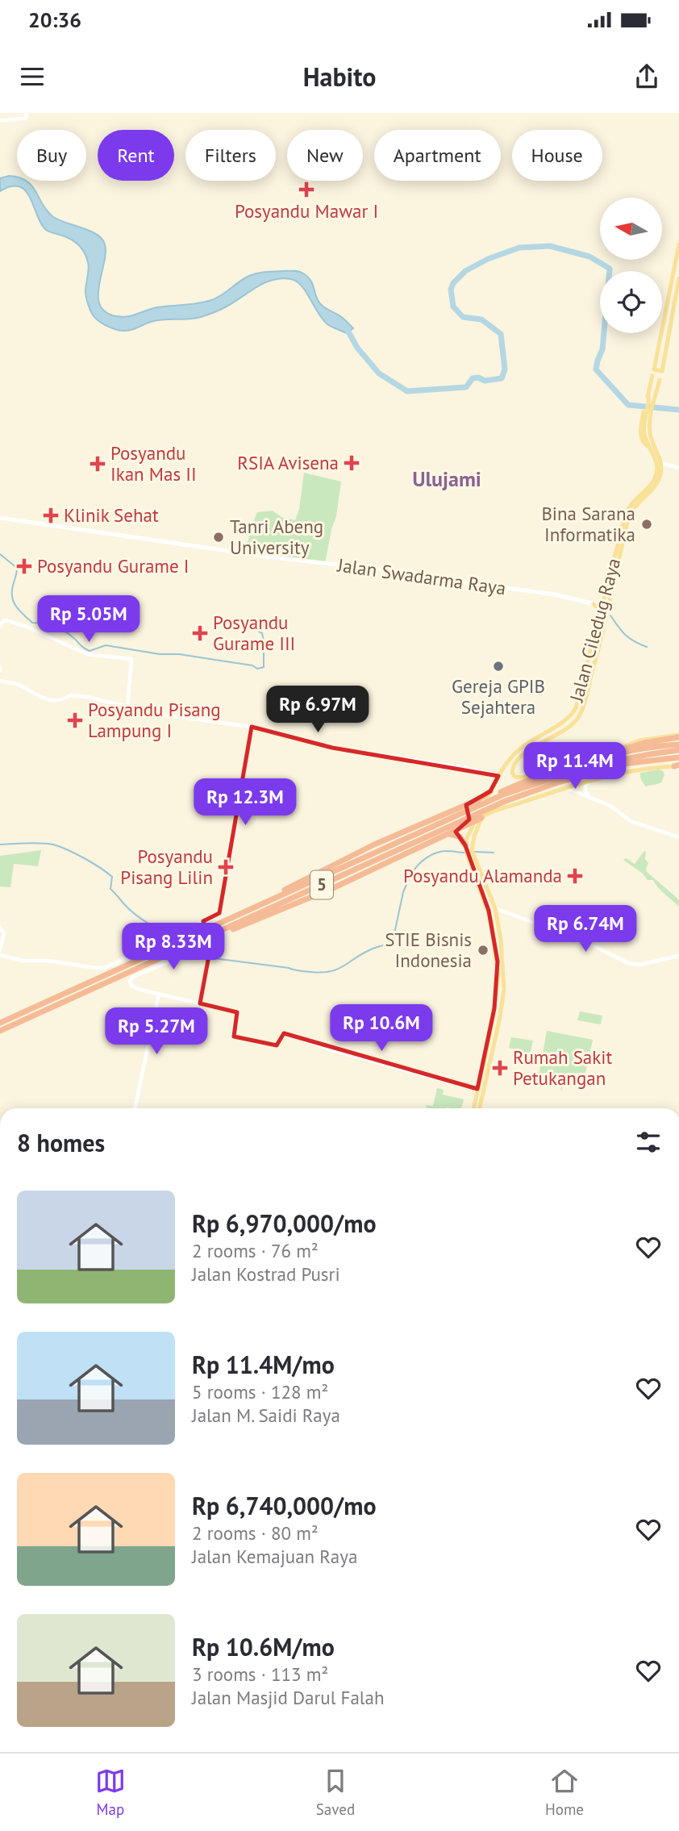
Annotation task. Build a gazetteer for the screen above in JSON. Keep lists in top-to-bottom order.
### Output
{
  "streets": {
    "highway": ["5"],
    "main road": ["Jalan Swadarma Raya", "Jalan Ciledug Raya"]
  },
  "districts": ["Ulujami"],
  "places": {
    "health": [
      "Posyandu Mawar I",
      "RSIA Avisena",
      "Posyandu Ikan Mas II",
      "Klinik Sehat",
      "Posyandu Gurame I",
      "Posyandu Gurame III",
      "Posyandu Pisang Lampung I",
      "Posyandu Pisang Lilin",
      "Posyandu Alamanda",
      "Rumah Sakit Petukangan"
    ],
    "other": [
      "Bina Sarana Informatika",
      "Tanri Abeng University",
      "Gereja GPIB Sejahtera",
      "STIE Bisnis Indonesia"
    ]
  },
  "north": "left",
  "page": {
    "status": "20:36",
    "header": "Habito",
    "chip": [
      "Buy",
      "Rent",
      "Filters",
      "New",
      "Apartment",
      "House"
    ],
    "price": [
      "Rp 5.05M",
      "Rp 6.97M",
      "Rp 11.4M",
      "Rp 12.3M",
      "Rp 6.74M",
      "Rp 8.33M",
      "Rp 10.6M",
      "Rp 5.27M"
    ],
    "heading": "8 homes",
    "list": [
      {
        "name": "Rp 6,970,000/mo",
        "note": "2 rooms · 76 m² · Jalan Kostrad Pusri"
      },
      {
        "name": "Rp 11.4M/mo",
        "note": "5 rooms · 128 m² · Jalan M. Saidi Raya"
      },
      {
        "name": "Rp 6,740,000/mo",
        "note": "2 rooms · 80 m² · Jalan Kemajuan Raya"
      },
      {
        "name": "Rp 10.6M/mo",
        "note": "3 rooms · 113 m² · Jalan Masjid Darul Falah"
      }
    ],
    "tabs": ["Map", "Saved", "Home"]
  }
}
